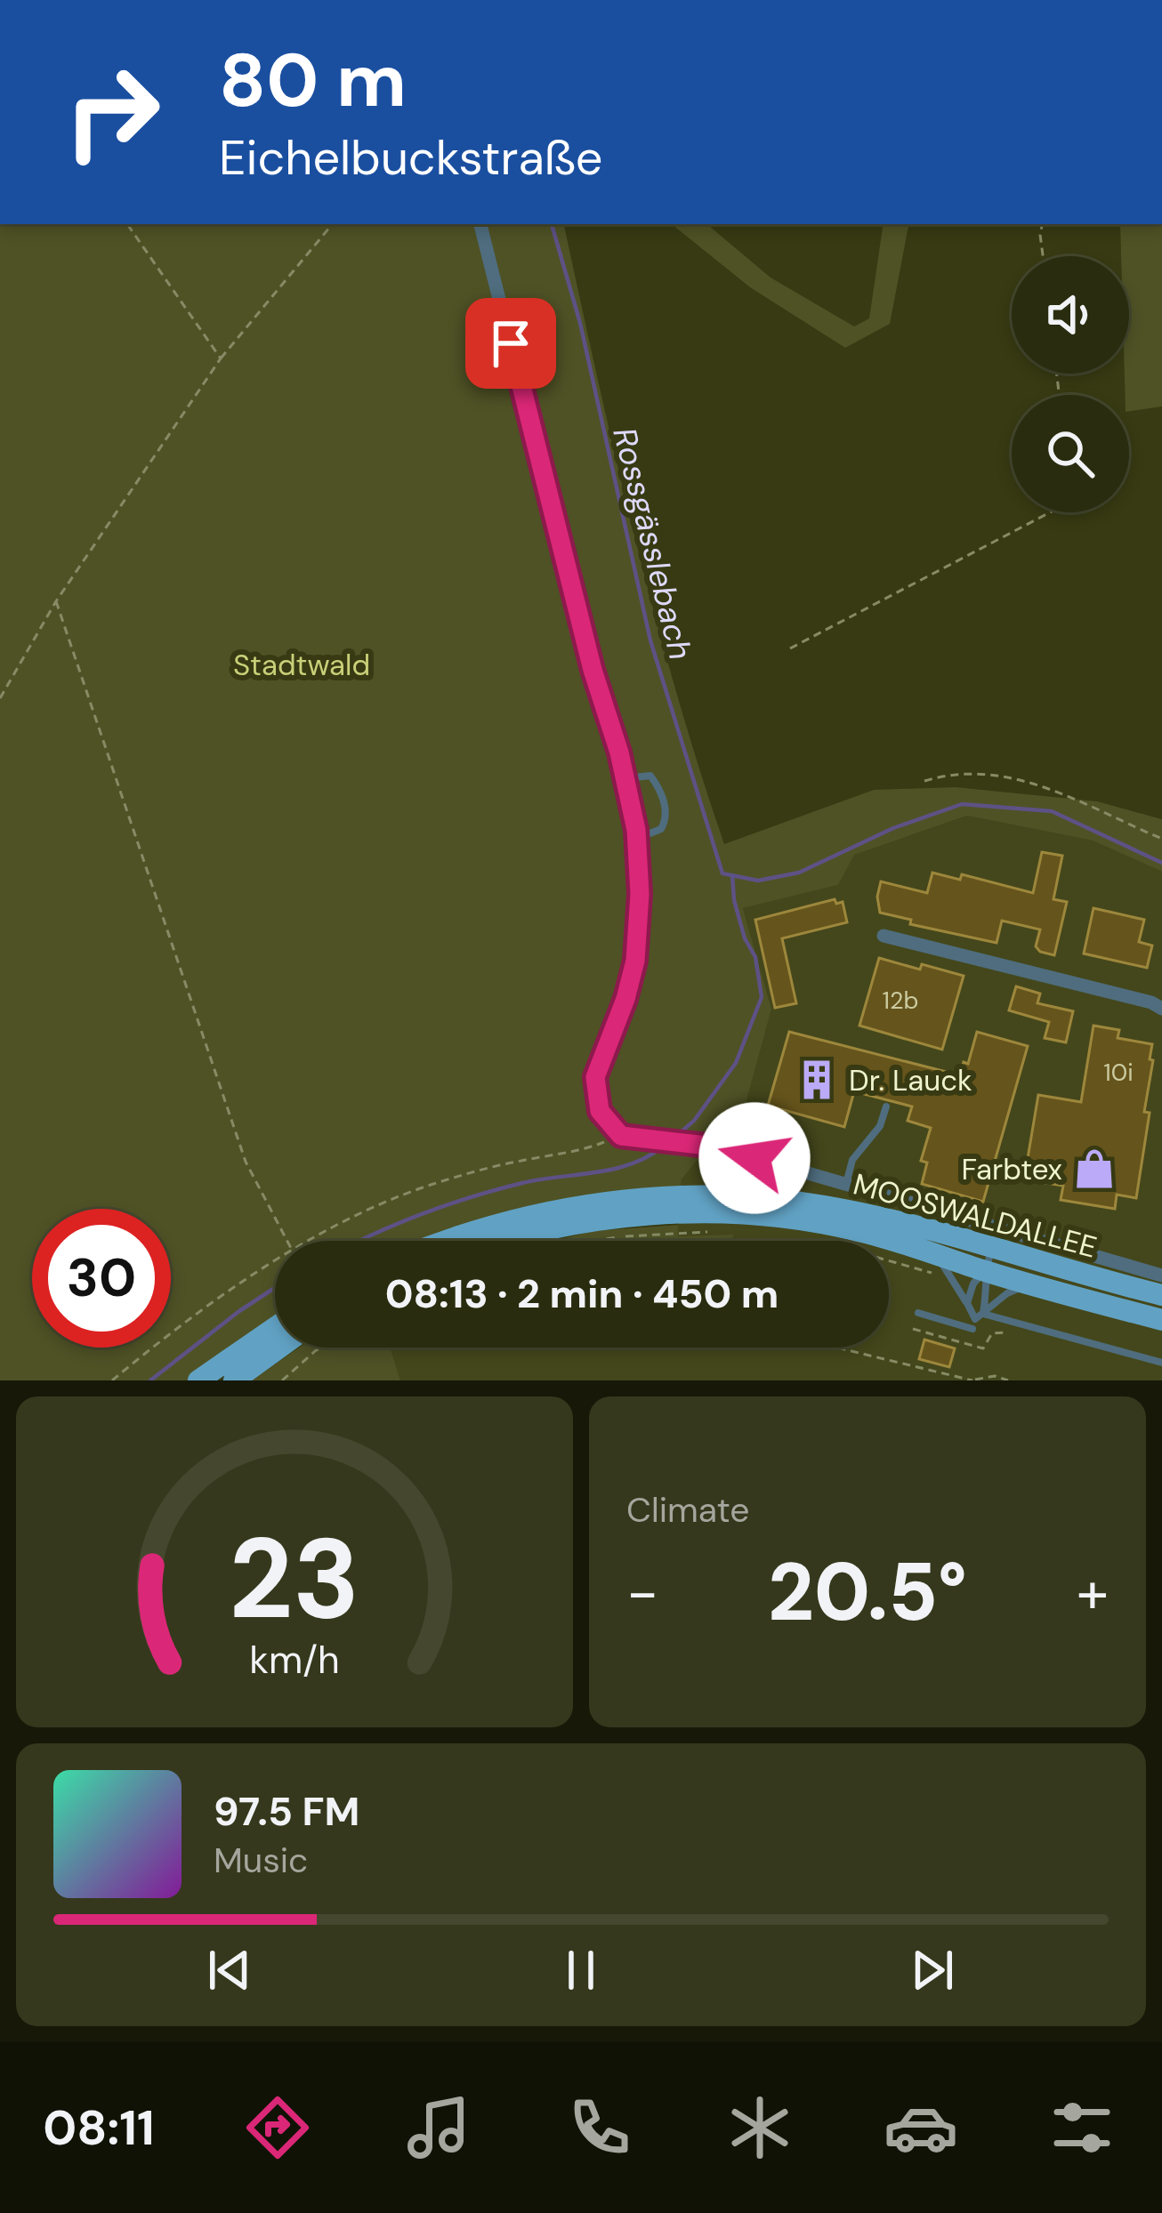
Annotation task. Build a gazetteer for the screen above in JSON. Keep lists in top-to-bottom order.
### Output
{
  "streets": {
    "main road": ["MOOSWALDALLEE"]
  },
  "water": ["Rossgässlebach"],
  "parks": ["Stadtwald"],
  "places": {
    "building": ["Dr. Lauck"],
    "shop": ["Farbtex"]
  },
  "house_numbers": ["12b", "10i"],
  "page": {
    "turn": ["80 m", "Eichelbuckstraße"],
    "limit": "30",
    "trip": "08:13 · 2 min · 450 m",
    "tile": "Climate",
    "heat": ["−", "20.5°", "+"],
    "song": ["97.5 FM", "Music"],
    "tabs": "08:11",
    "gauge": ["23", "km/h"]
  }
}
